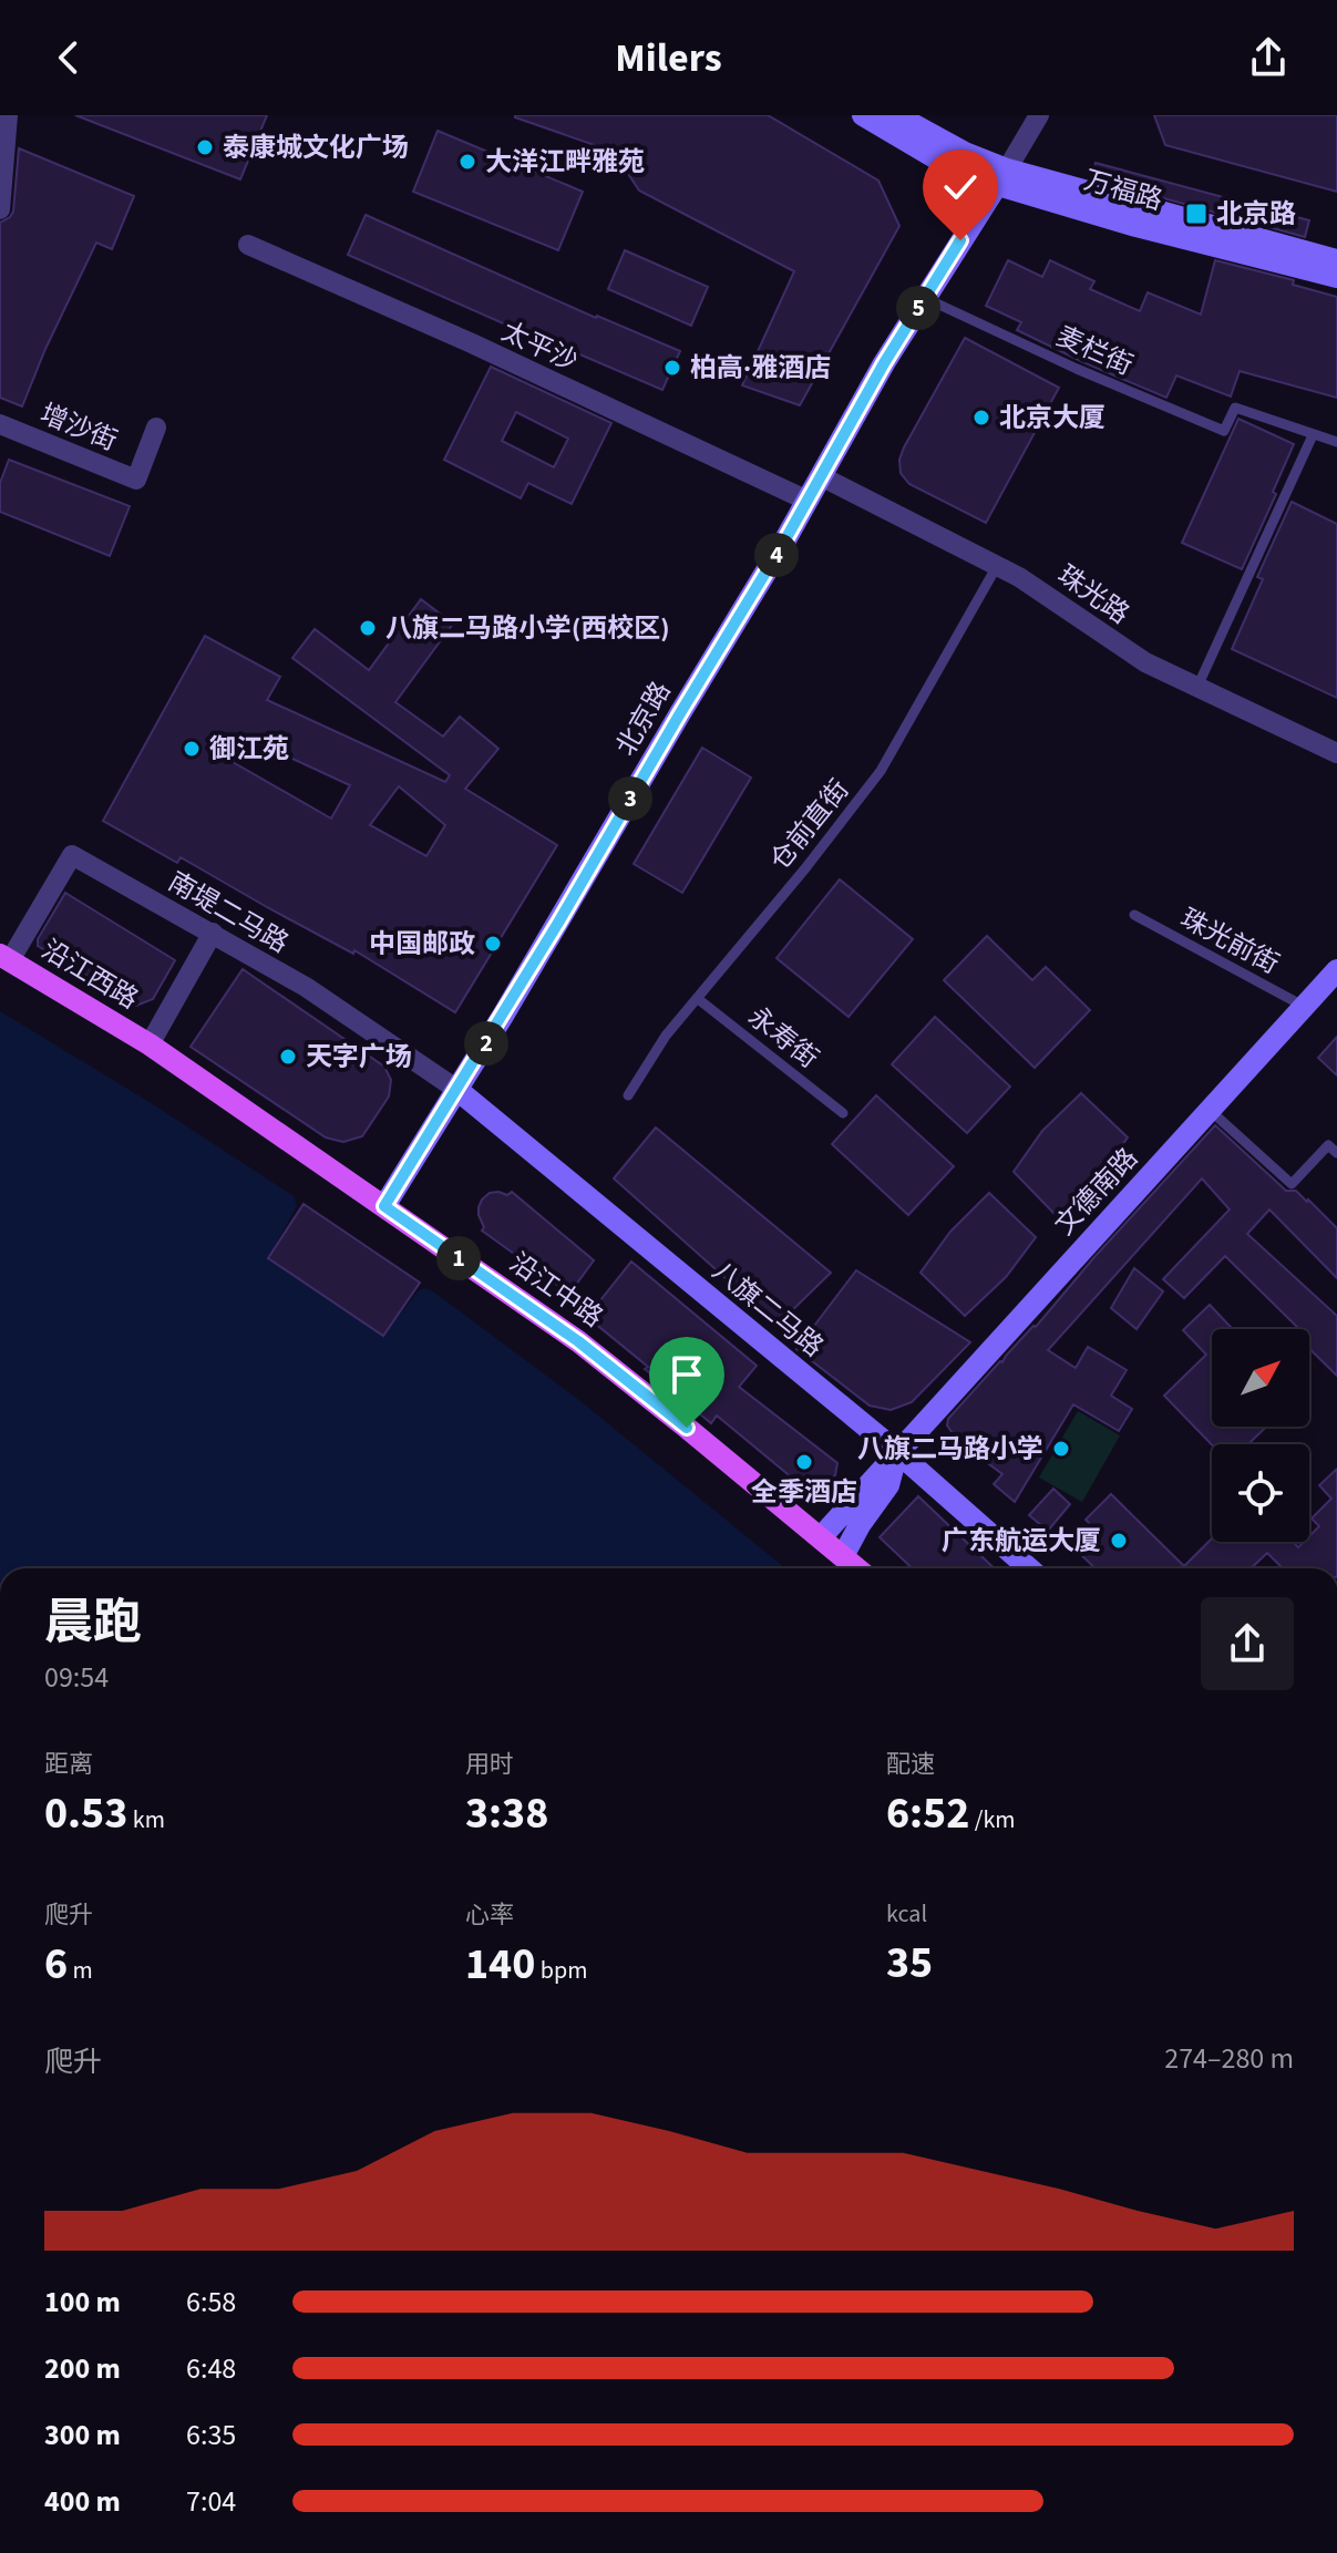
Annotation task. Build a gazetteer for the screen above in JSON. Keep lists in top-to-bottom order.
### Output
{
  "streets": {
    "main road": ["沿江西路", "沿江中路"],
    "street": [
      "万福路",
      "太平沙",
      "增沙街",
      "珠光路",
      "北京路",
      "南堤二马路",
      "文德南路",
      "八旗二马路"
    ],
    "lane": [
      "麦栏街",
      "仓前直街",
      "珠光前街",
      "永寿街"
    ]
  },
  "crossings": [
    ["万福路", "北京路"],
    ["太平沙", "北京路"],
    ["麦栏街", "北京路"],
    ["珠光路", "北京路"],
    ["珠光路", "仓前直街"],
    ["北京路", "南堤二马路"],
    ["北京路", "沿江中路"],
    ["北京路", "八旗二马路"],
    ["仓前直街", "永寿街"],
    ["南堤二马路", "沿江西路"],
    ["南堤二马路", "八旗二马路"],
    ["珠光前街", "文德南路"],
    ["沿江西路", "沿江中路"],
    ["文德南路", "沿江中路"],
    ["文德南路", "八旗二马路"]
  ],
  "places": {
    "other": [
      "泰康城文化广场",
      "大洋江畔雅苑",
      "柏高·雅酒店",
      "北京大厦",
      "八旗二马路小学(西校区)",
      "御江苑",
      "中国邮政",
      "天字广场",
      "八旗二马路小学",
      "全季酒店",
      "广东航运大厦"
    ],
    "transit": ["北京路"]
  },
  "north": "top right",
  "page": {
    "header": "Milers",
    "pins": [
      "5",
      "4",
      "3",
      "2",
      "1"
    ],
    "heading": ["晨跑", "09:54"],
    "stats": [
      ["距离", "0.53 km"],
      ["用时", "3:38"],
      ["配速", "6:52 /km"],
      ["爬升", "6 m"],
      ["心率", "140 bpm"],
      ["kcal", "35"]
    ],
    "chart": ["爬升", "274–280 m"],
    "list": [
      {
        "name": "100 m",
        "note": "6:58"
      },
      {
        "name": "200 m",
        "note": "6:48"
      },
      {
        "name": "300 m",
        "note": "6:35"
      },
      {
        "name": "400 m",
        "note": "7:04"
      }
    ]
  }
}
